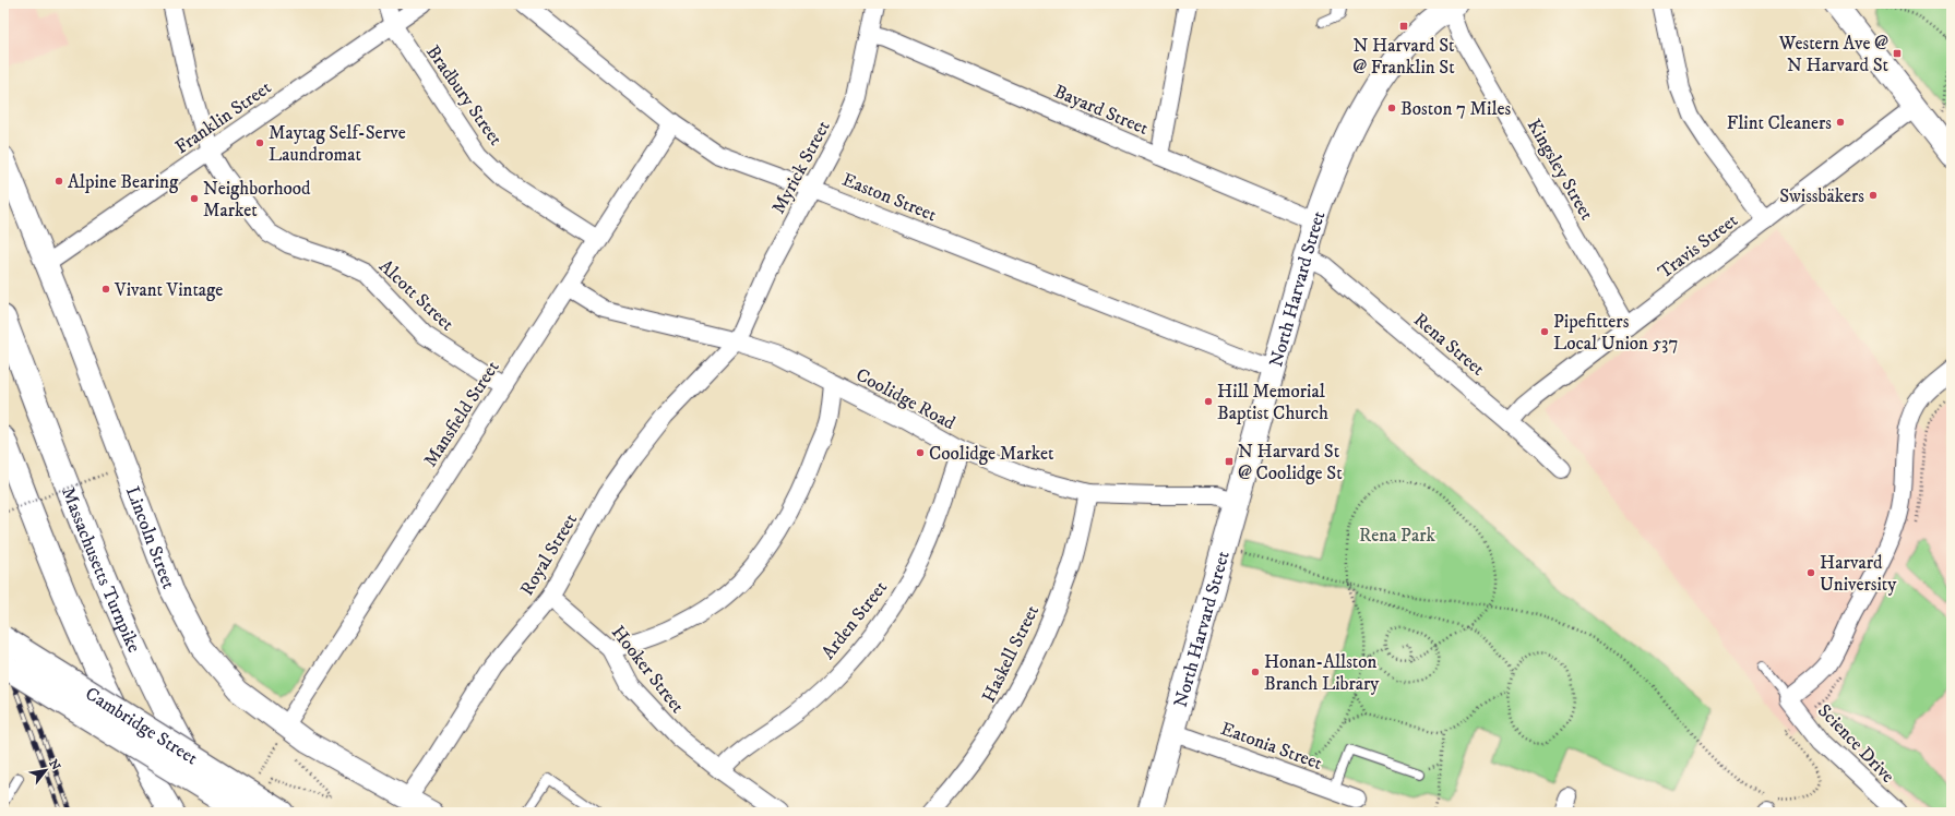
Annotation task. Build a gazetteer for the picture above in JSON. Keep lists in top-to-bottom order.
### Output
{
  "streets": {
    "main road": ["North Harvard Street", "Massachusetts Turnpike", "Cambridge Street"],
    "street": [
      "Bradbury Street",
      "Bayard Street",
      "Franklin Street",
      "Myrick Street",
      "Kingsley Street",
      "Easton Street",
      "Travis Street",
      "Alcott Street",
      "Rena Street",
      "Coolidge Road",
      "Mansfield Street",
      "Lincoln Street",
      "Royal Street",
      "Arden Street",
      "Haskell Street",
      "Hooker Street",
      "Science Drive",
      "Eatonia Street"
    ]
  },
  "crossings": [
    ["Bradbury Street", "Franklin Street"],
    ["Bradbury Street", "Mansfield Street"],
    ["Bayard Street", "Myrick Street"],
    ["Bayard Street", "North Harvard Street"],
    ["Franklin Street", "Alcott Street"],
    ["Franklin Street", "Lincoln Street"],
    ["Myrick Street", "Easton Street"],
    ["Myrick Street", "Coolidge Road"],
    ["Myrick Street", "Royal Street"],
    ["Kingsley Street", "Travis Street"],
    ["Kingsley Street", "North Harvard Street"],
    ["Easton Street", "North Harvard Street"],
    ["Easton Street", "Mansfield Street"],
    ["Travis Street", "Rena Street"],
    ["North Harvard Street", "Rena Street"],
    ["North Harvard Street", "Coolidge Road"],
    ["North Harvard Street", "Eatonia Street"],
    ["Alcott Street", "Mansfield Street"],
    ["Coolidge Road", "Mansfield Street"],
    ["Coolidge Road", "Royal Street"],
    ["Coolidge Road", "Arden Street"],
    ["Coolidge Road", "Haskell Street"],
    ["Mansfield Street", "Lincoln Street"],
    ["Lincoln Street", "Royal Street"],
    ["Royal Street", "Hooker Street"],
    ["Arden Street", "Hooker Street"]
  ],
  "parks": ["Rena Park"],
  "places": {
    "transit": ["N Harvard St @ Franklin St", "Western Ave @ N Harvard St", "N Harvard St @ Coolidge St"],
    "other": [
      "Boston 7 Miles",
      "Flint Cleaners",
      "Maytag Self-Serve Laundromat",
      "Alpine Bearing",
      "Swissbäkers",
      "Neighborhood Market",
      "Vivant Vintage",
      "Pipefitters Local Union 537",
      "Hill Memorial Baptist Church",
      "Coolidge Market",
      "Harvard University",
      "Honan-Allston Branch Library"
    ]
  },
  "north": "top right"
}
